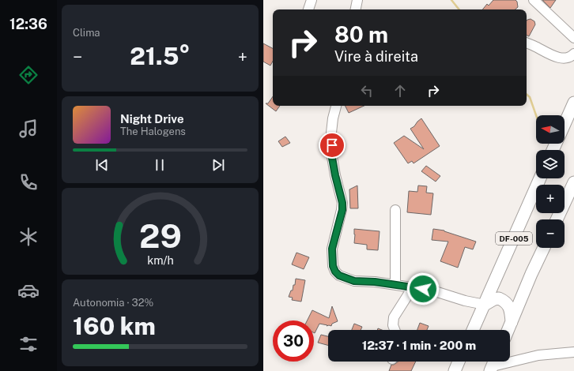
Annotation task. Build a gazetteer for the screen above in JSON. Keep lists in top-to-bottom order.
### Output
{
  "streets": {
    "main road": ["DF-005"]
  },
  "north": "left",
  "page": {
    "tabs": "12:36",
    "tile": [
      "Clima",
      ["Autonomia · 32%", "160 km"]
    ],
    "turn": ["80 m", "Vire à direita"],
    "heat": ["−", "21.5°", "+"],
    "song": ["Night Drive", "The Halogens"],
    "map_buttons": ["+", "−"],
    "limit": "30",
    "trip": "12:37 · 1 min · 200 m",
    "gauge": ["29", "km/h"]
  }
}
